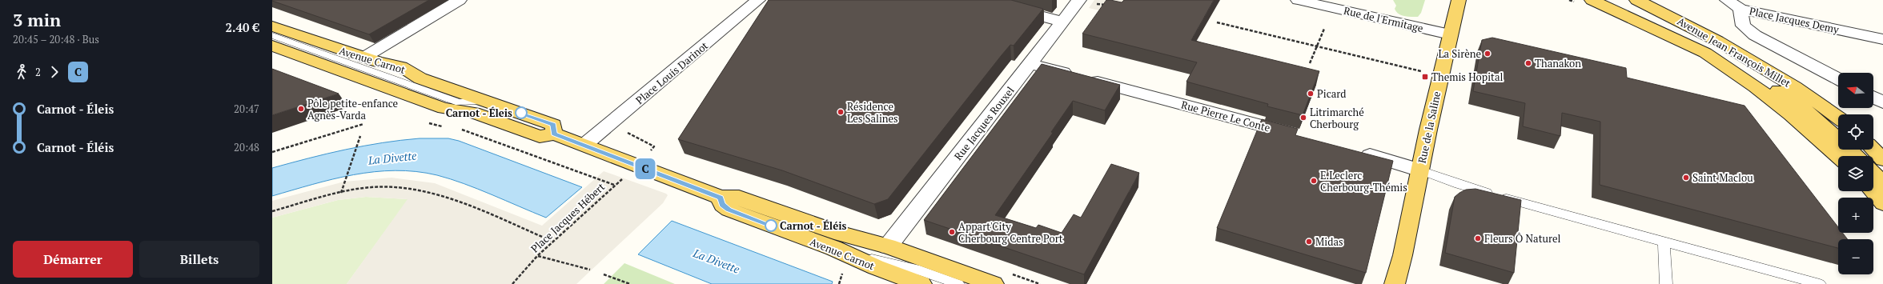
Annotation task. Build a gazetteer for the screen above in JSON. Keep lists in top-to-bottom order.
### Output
{
  "streets": {
    "main road": ["Avenue Jean François Millet", "Avenue Carnot", "Rue de la Saline"],
    "street": [
      "Rue de l'Ermitage",
      "Place Jacques Demy",
      "Place Louis Darinot",
      "Rue Pierre Le Conte",
      "Rue Jacques Rouxel"
    ],
    "path": ["Place Jacques Hébert"]
  },
  "crossings": [
    ["Rue de l'Ermitage", "Rue de la Saline"],
    ["Place Louis Darinot", "Place Jacques Hébert"],
    ["Rue Pierre Le Conte", "Rue Jacques Rouxel"]
  ],
  "water": ["La Divette"],
  "places": {
    "other": [
      "La Sirène",
      "Thanakon",
      "Picard",
      "Pôle petite-enfance Agnès-Varda",
      "Résidence Les Salines",
      "Carnot - Éleis",
      "Litrimarché Cherbourg",
      "Saint Maclou",
      "E.Leclerc Cherbourg-Thémis",
      "Carnot - Éléis",
      "Appart'City Cherbourg Centre Port",
      "Fleurs Ô Naturel",
      "Midas"
    ],
    "transit": ["Themis Hopital"]
  },
  "lines": ["bus line C"],
  "north": "left",
  "page": {
    "heading": ["3 min", "20:45 – 20:48 · Bus", "2.40 €"],
    "on_map": "C",
    "legs": ["2", "C"],
    "map_buttons": ["+", "−"],
    "list": [
      {
        "name": "Carnot - Éleis",
        "value": "20:47"
      },
      {
        "name": "Carnot - Éléis",
        "value": "20:48"
      }
    ],
    "buttons": ["Démarrer", "Billets"]
  }
}
